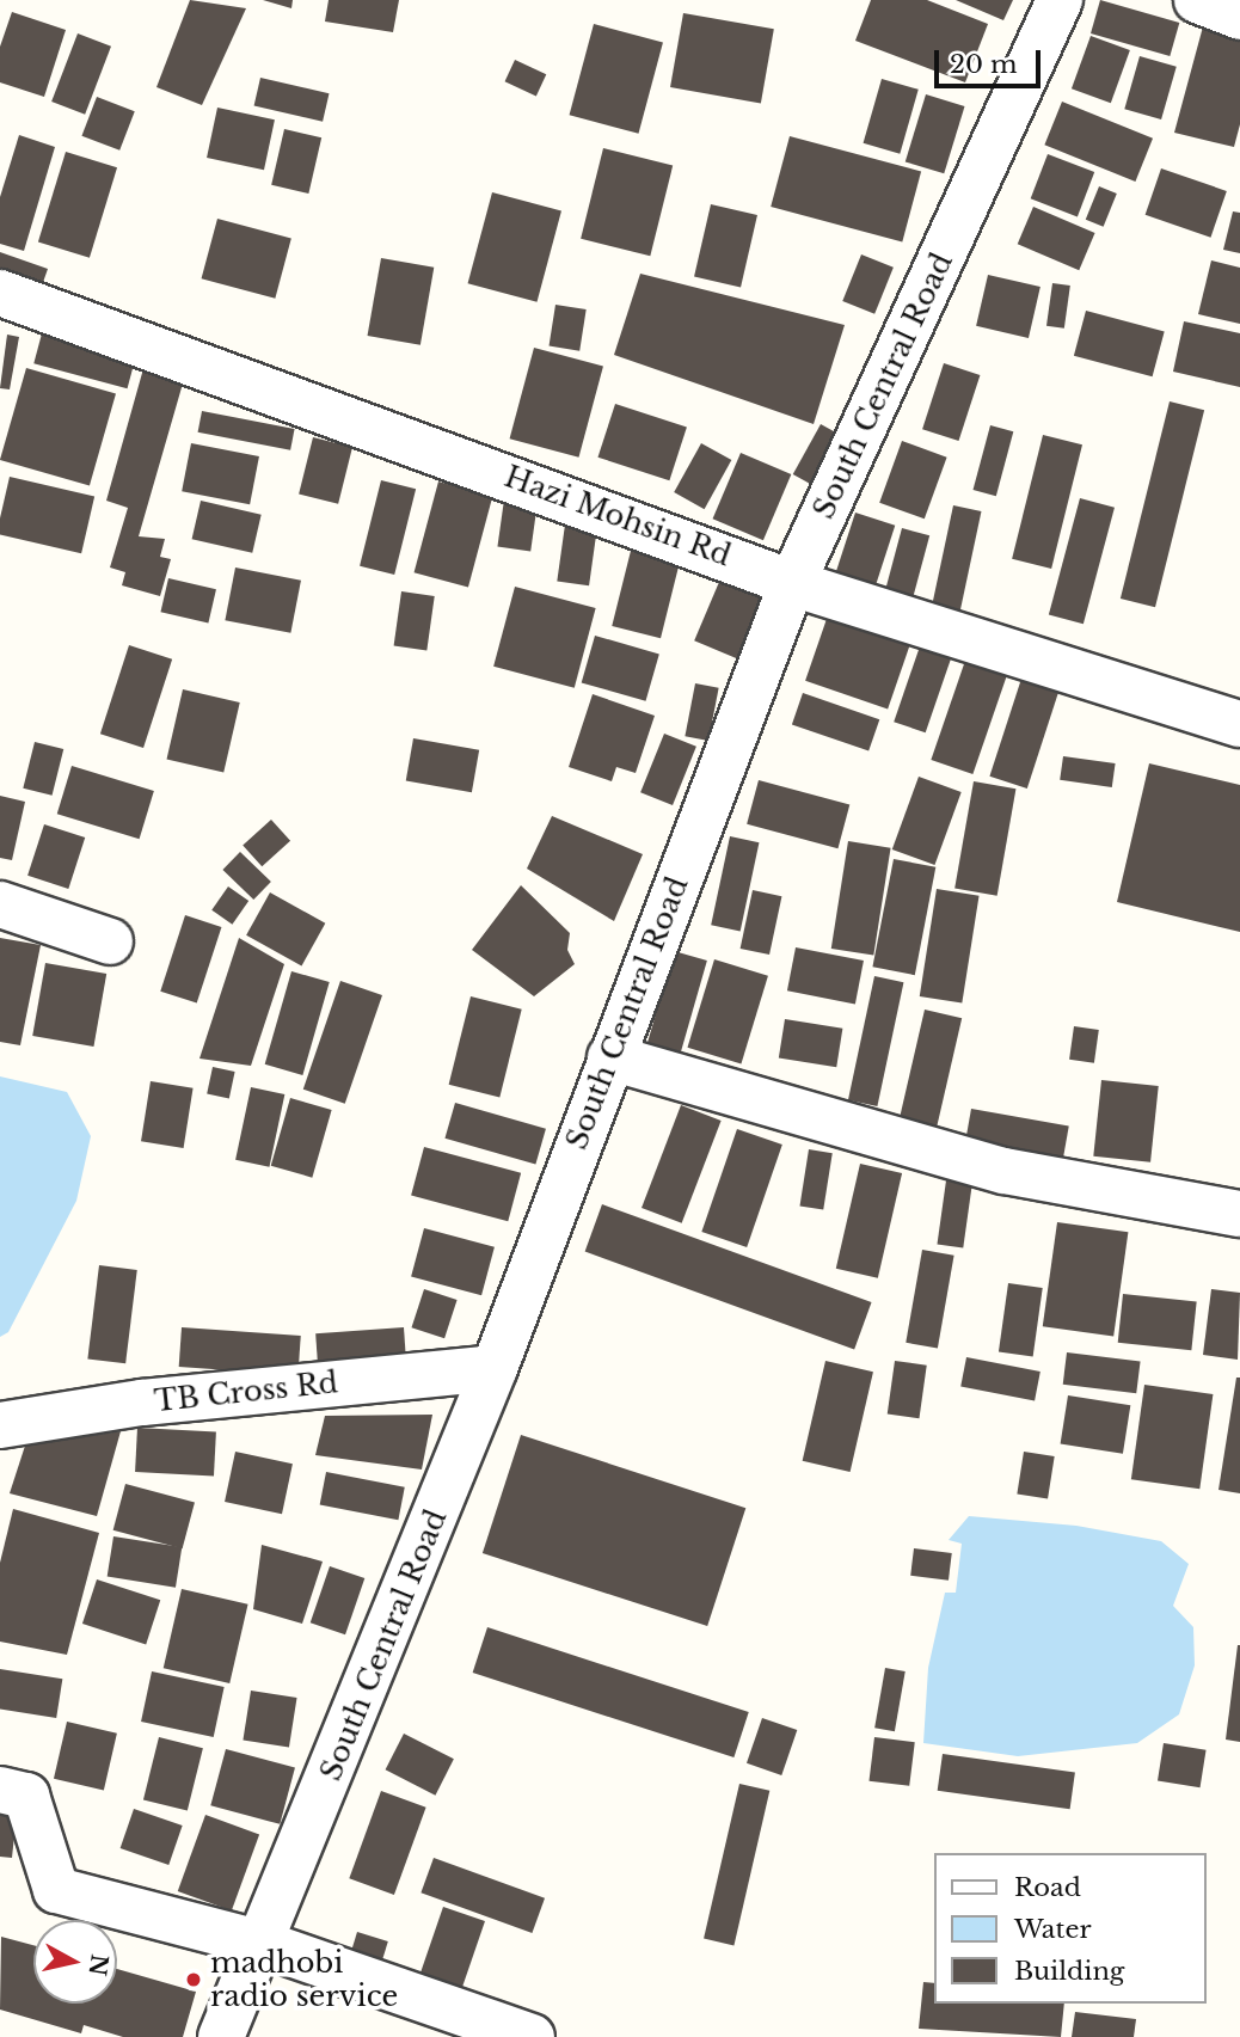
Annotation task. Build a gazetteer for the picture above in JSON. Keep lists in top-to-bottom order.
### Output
{
  "streets": {
    "street": ["South Central Road", "Hazi Mohsin Rd", "TB Cross Rd"]
  },
  "crossings": [
    ["South Central Road", "Hazi Mohsin Rd"],
    ["South Central Road", "TB Cross Rd"]
  ],
  "places": ["madhobi radio service"],
  "legend": ["Road", "Water", "Building"],
  "scale_bar": "20 m",
  "north": "right"
}
